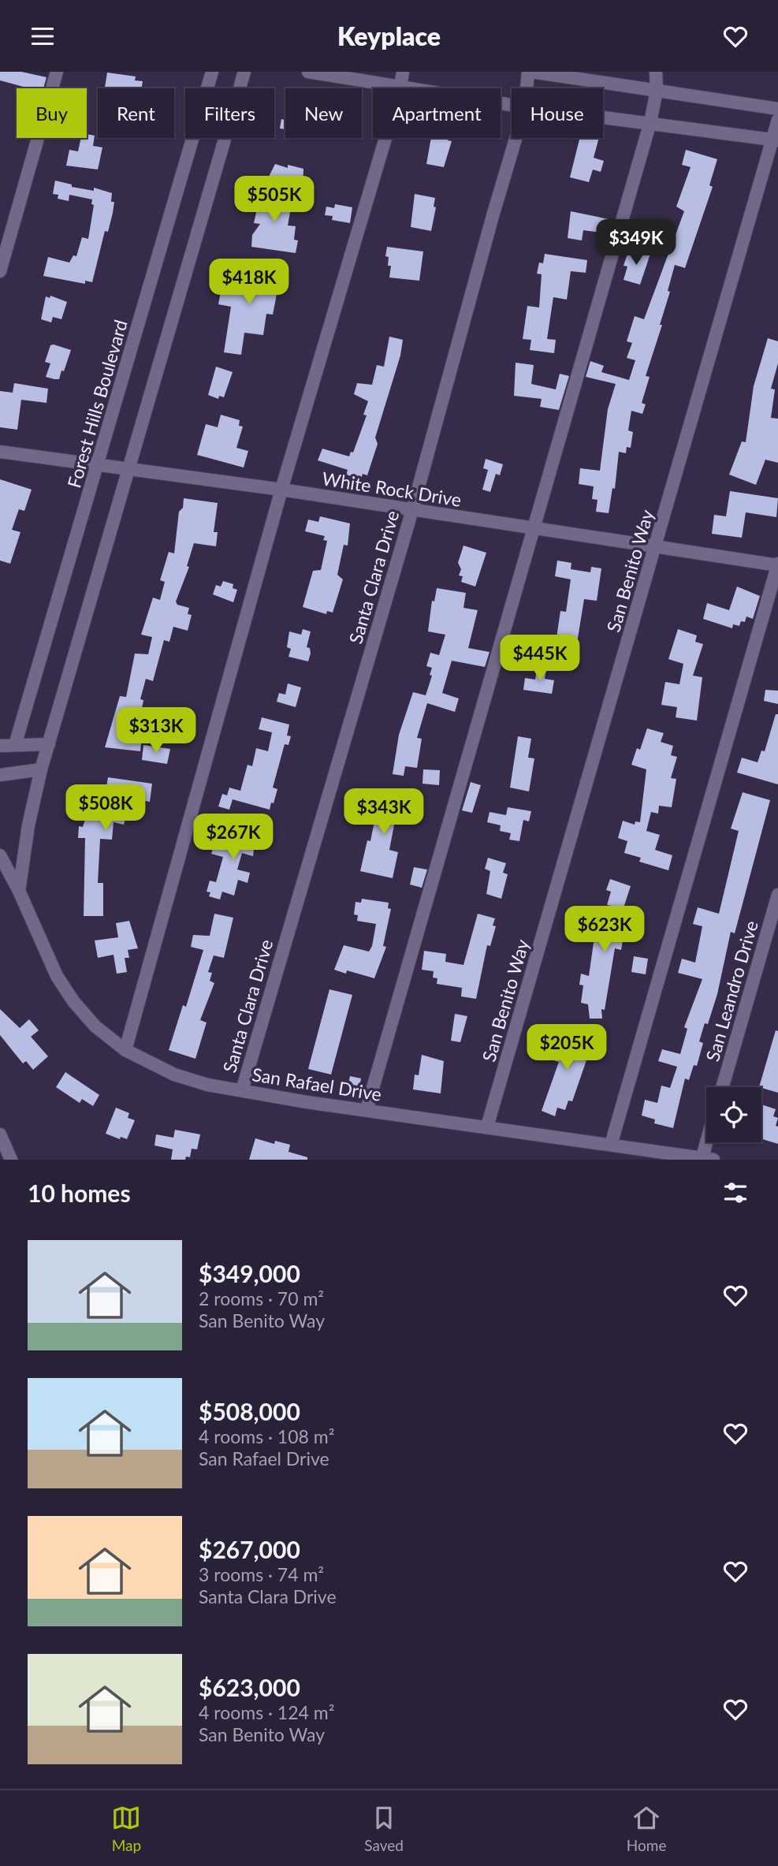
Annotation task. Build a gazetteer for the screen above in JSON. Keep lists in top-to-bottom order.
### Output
{
  "streets": {
    "street": [
      "Forest Hills Boulevard",
      "White Rock Drive",
      "San Benito Way",
      "Santa Clara Drive",
      "San Leandro Drive",
      "San Rafael Drive"
    ]
  },
  "crossings": [
    ["Forest Hills Boulevard", "White Rock Drive"],
    ["White Rock Drive", "San Benito Way"],
    ["White Rock Drive", "Santa Clara Drive"],
    ["San Benito Way", "San Rafael Drive"],
    ["Santa Clara Drive", "San Rafael Drive"]
  ],
  "page": {
    "header": "Keyplace",
    "chip": [
      "Buy",
      "Rent",
      "Filters",
      "New",
      "Apartment",
      "House"
    ],
    "price": [
      "$505K",
      "$349K",
      "$418K",
      "$445K",
      "$313K",
      "$508K",
      "$343K",
      "$267K",
      "$623K",
      "$205K"
    ],
    "heading": "10 homes",
    "list": [
      {
        "name": "$349,000",
        "note": "2 rooms · 70 m² · San Benito Way"
      },
      {
        "name": "$508,000",
        "note": "4 rooms · 108 m² · San Rafael Drive"
      },
      {
        "name": "$267,000",
        "note": "3 rooms · 74 m² · Santa Clara Drive"
      },
      {
        "name": "$623,000",
        "note": "4 rooms · 124 m² · San Benito Way"
      }
    ],
    "tabs": ["Map", "Saved", "Home"]
  }
}
